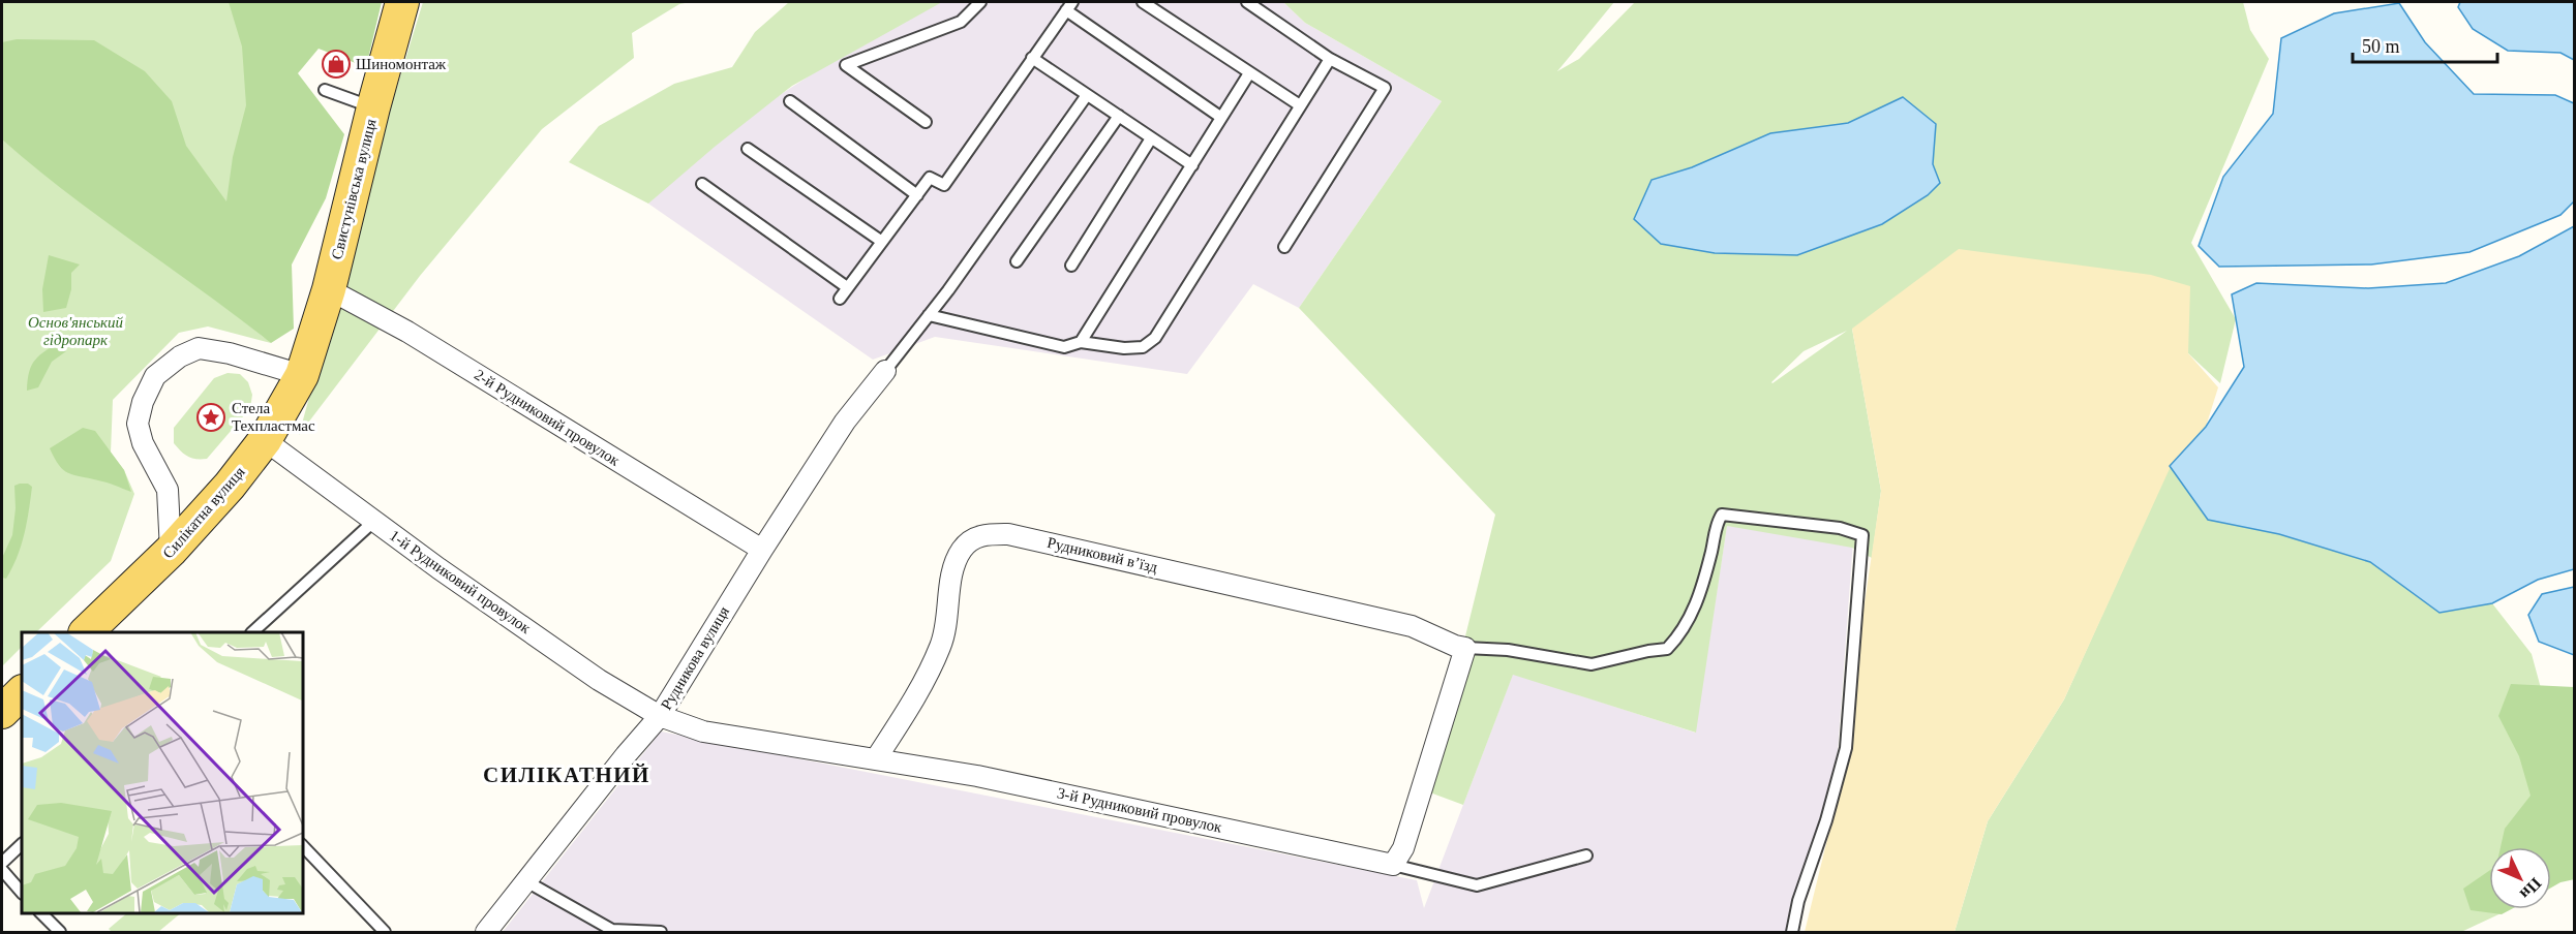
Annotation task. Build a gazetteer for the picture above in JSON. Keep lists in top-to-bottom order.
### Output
{
  "streets": {
    "main road": ["Свистунівська вулиця", "Силікатна вулиця"],
    "street": [
      "2-й Рудниковий провулок",
      "Рудниковий в’їзд",
      "1-й Рудниковий провулок",
      "Рудникова вулиця",
      "3-й Рудниковий провулок"
    ]
  },
  "crossings": [
    ["Свистунівська вулиця", "2-й Рудниковий провулок"],
    ["Свистунівська вулиця", "Силікатна вулиця"],
    ["2-й Рудниковий провулок", "Рудникова вулиця"],
    ["Силікатна вулиця", "1-й Рудниковий провулок"],
    ["Рудниковий в’їзд", "3-й Рудниковий провулок"],
    ["1-й Рудниковий провулок", "Рудникова вулиця"],
    ["1-й Рудниковий провулок", "3-й Рудниковий провулок"],
    ["Рудникова вулиця", "3-й Рудниковий провулок"]
  ],
  "districts": ["СИЛІКАТНИЙ"],
  "parks": ["Основ'янський гідропарк"],
  "places": {
    "shop": ["Шиномонтаж"],
    "place": ["Стела Техпластмас"]
  },
  "scale_bar": "50 m",
  "north": "bottom right"
}
